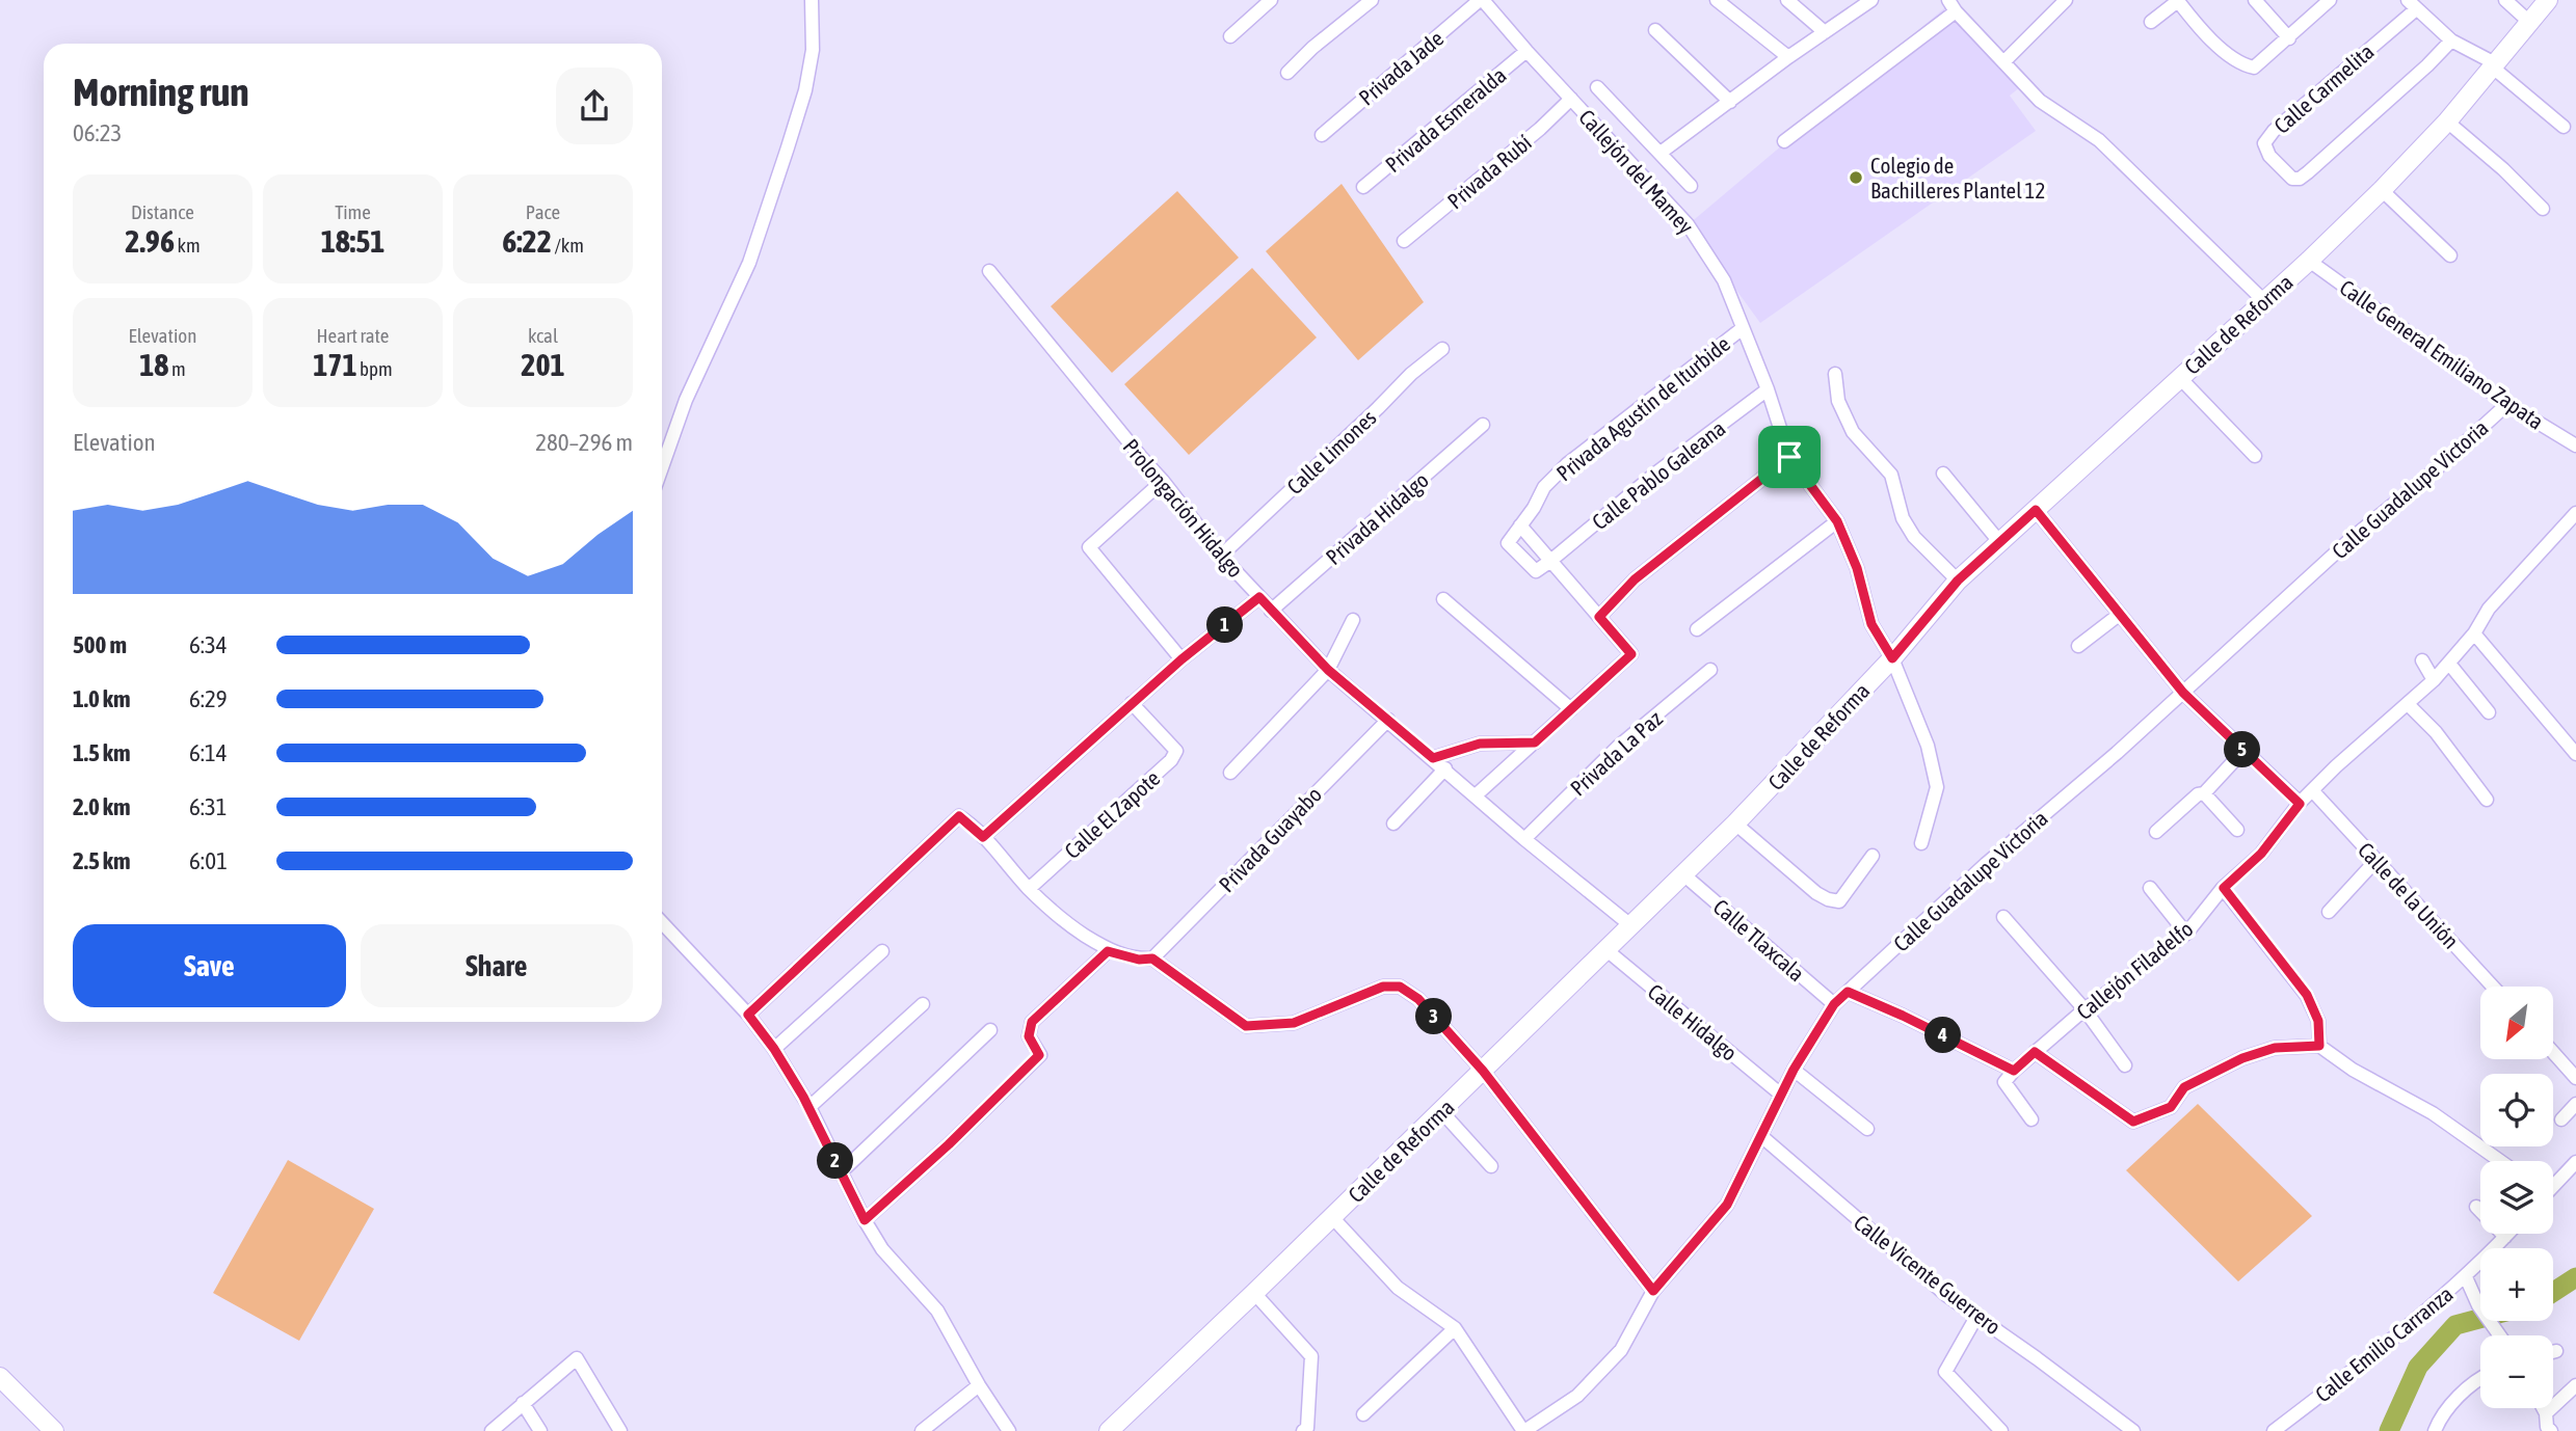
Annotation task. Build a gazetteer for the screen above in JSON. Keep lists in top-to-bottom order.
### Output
{
  "streets": {
    "main road": ["Calle de Reforma"],
    "street": [
      "Privada Jade",
      "Calle Carmelita",
      "Privada Esmeralda",
      "Privada Rubí",
      "Callejón del Mamey",
      "Calle General Emiliano Zapata",
      "Privada Agustín de Iturbide",
      "Calle Limones",
      "Calle Pablo Galeana",
      "Calle Guadalupe Victoria",
      "Prolongación Hidalgo",
      "Privada Hidalgo",
      "Privada La Paz",
      "Calle El Zapote",
      "Privada Guayabo",
      "Calle de la Unión",
      "Calle Tlaxcala",
      "Callejón Filadelfo",
      "Calle Hidalgo",
      "Calle Vicente Guerrero",
      "Calle Emilio Carranza"
    ]
  },
  "crossings": [
    ["Privada Jade", "Callejón del Mamey"],
    ["Privada Esmeralda", "Callejón del Mamey"],
    ["Privada Rubí", "Callejón del Mamey"],
    ["Callejón del Mamey", "Calle de Reforma"],
    ["Callejón del Mamey", "Privada Agustín de Iturbide"],
    ["Callejón del Mamey", "Calle Pablo Galeana"],
    ["Calle de Reforma", "Calle General Emiliano Zapata"],
    ["Calle de Reforma", "Prolongación Hidalgo"],
    ["Calle de Reforma", "Calle Tlaxcala"],
    ["Calle de Reforma", "Calle Hidalgo"],
    ["Calle General Emiliano Zapata", "Calle Guadalupe Victoria"],
    ["Privada Agustín de Iturbide", "Calle Pablo Galeana"],
    ["Calle Limones", "Prolongación Hidalgo"],
    ["Calle Guadalupe Victoria", "Calle Tlaxcala"],
    ["Calle Guadalupe Victoria", "Calle Hidalgo"],
    ["Calle Guadalupe Victoria", "Calle Vicente Guerrero"],
    ["Prolongación Hidalgo", "Privada Hidalgo"],
    ["Prolongación Hidalgo", "Privada La Paz"],
    ["Prolongación Hidalgo", "Privada Guayabo"],
    ["Calle de la Unión", "Callejón Filadelfo"]
  ],
  "places": ["Colegio de Bachilleres Plantel 12"],
  "north": "bottom left",
  "page": {
    "heading": ["Morning run", "06:23"],
    "stats": [
      ["Distance", "2.96 km"],
      ["Time", "18:51"],
      ["Pace", "6:22 /km"],
      ["Elevation", "18 m"],
      ["Heart rate", "171 bpm"],
      ["kcal", "201"]
    ],
    "chart": ["Elevation", "280–296 m"],
    "pins": [
      "1",
      "5",
      "3",
      "4",
      "2"
    ],
    "list": [
      {
        "name": "500 m",
        "note": "6:34"
      },
      {
        "name": "1.0 km",
        "note": "6:29"
      },
      {
        "name": "1.5 km",
        "note": "6:14"
      },
      {
        "name": "2.0 km",
        "note": "6:31"
      },
      {
        "name": "2.5 km",
        "note": "6:01"
      }
    ],
    "buttons": ["Save", "Share"],
    "map_buttons": ["+", "−"]
  }
}
